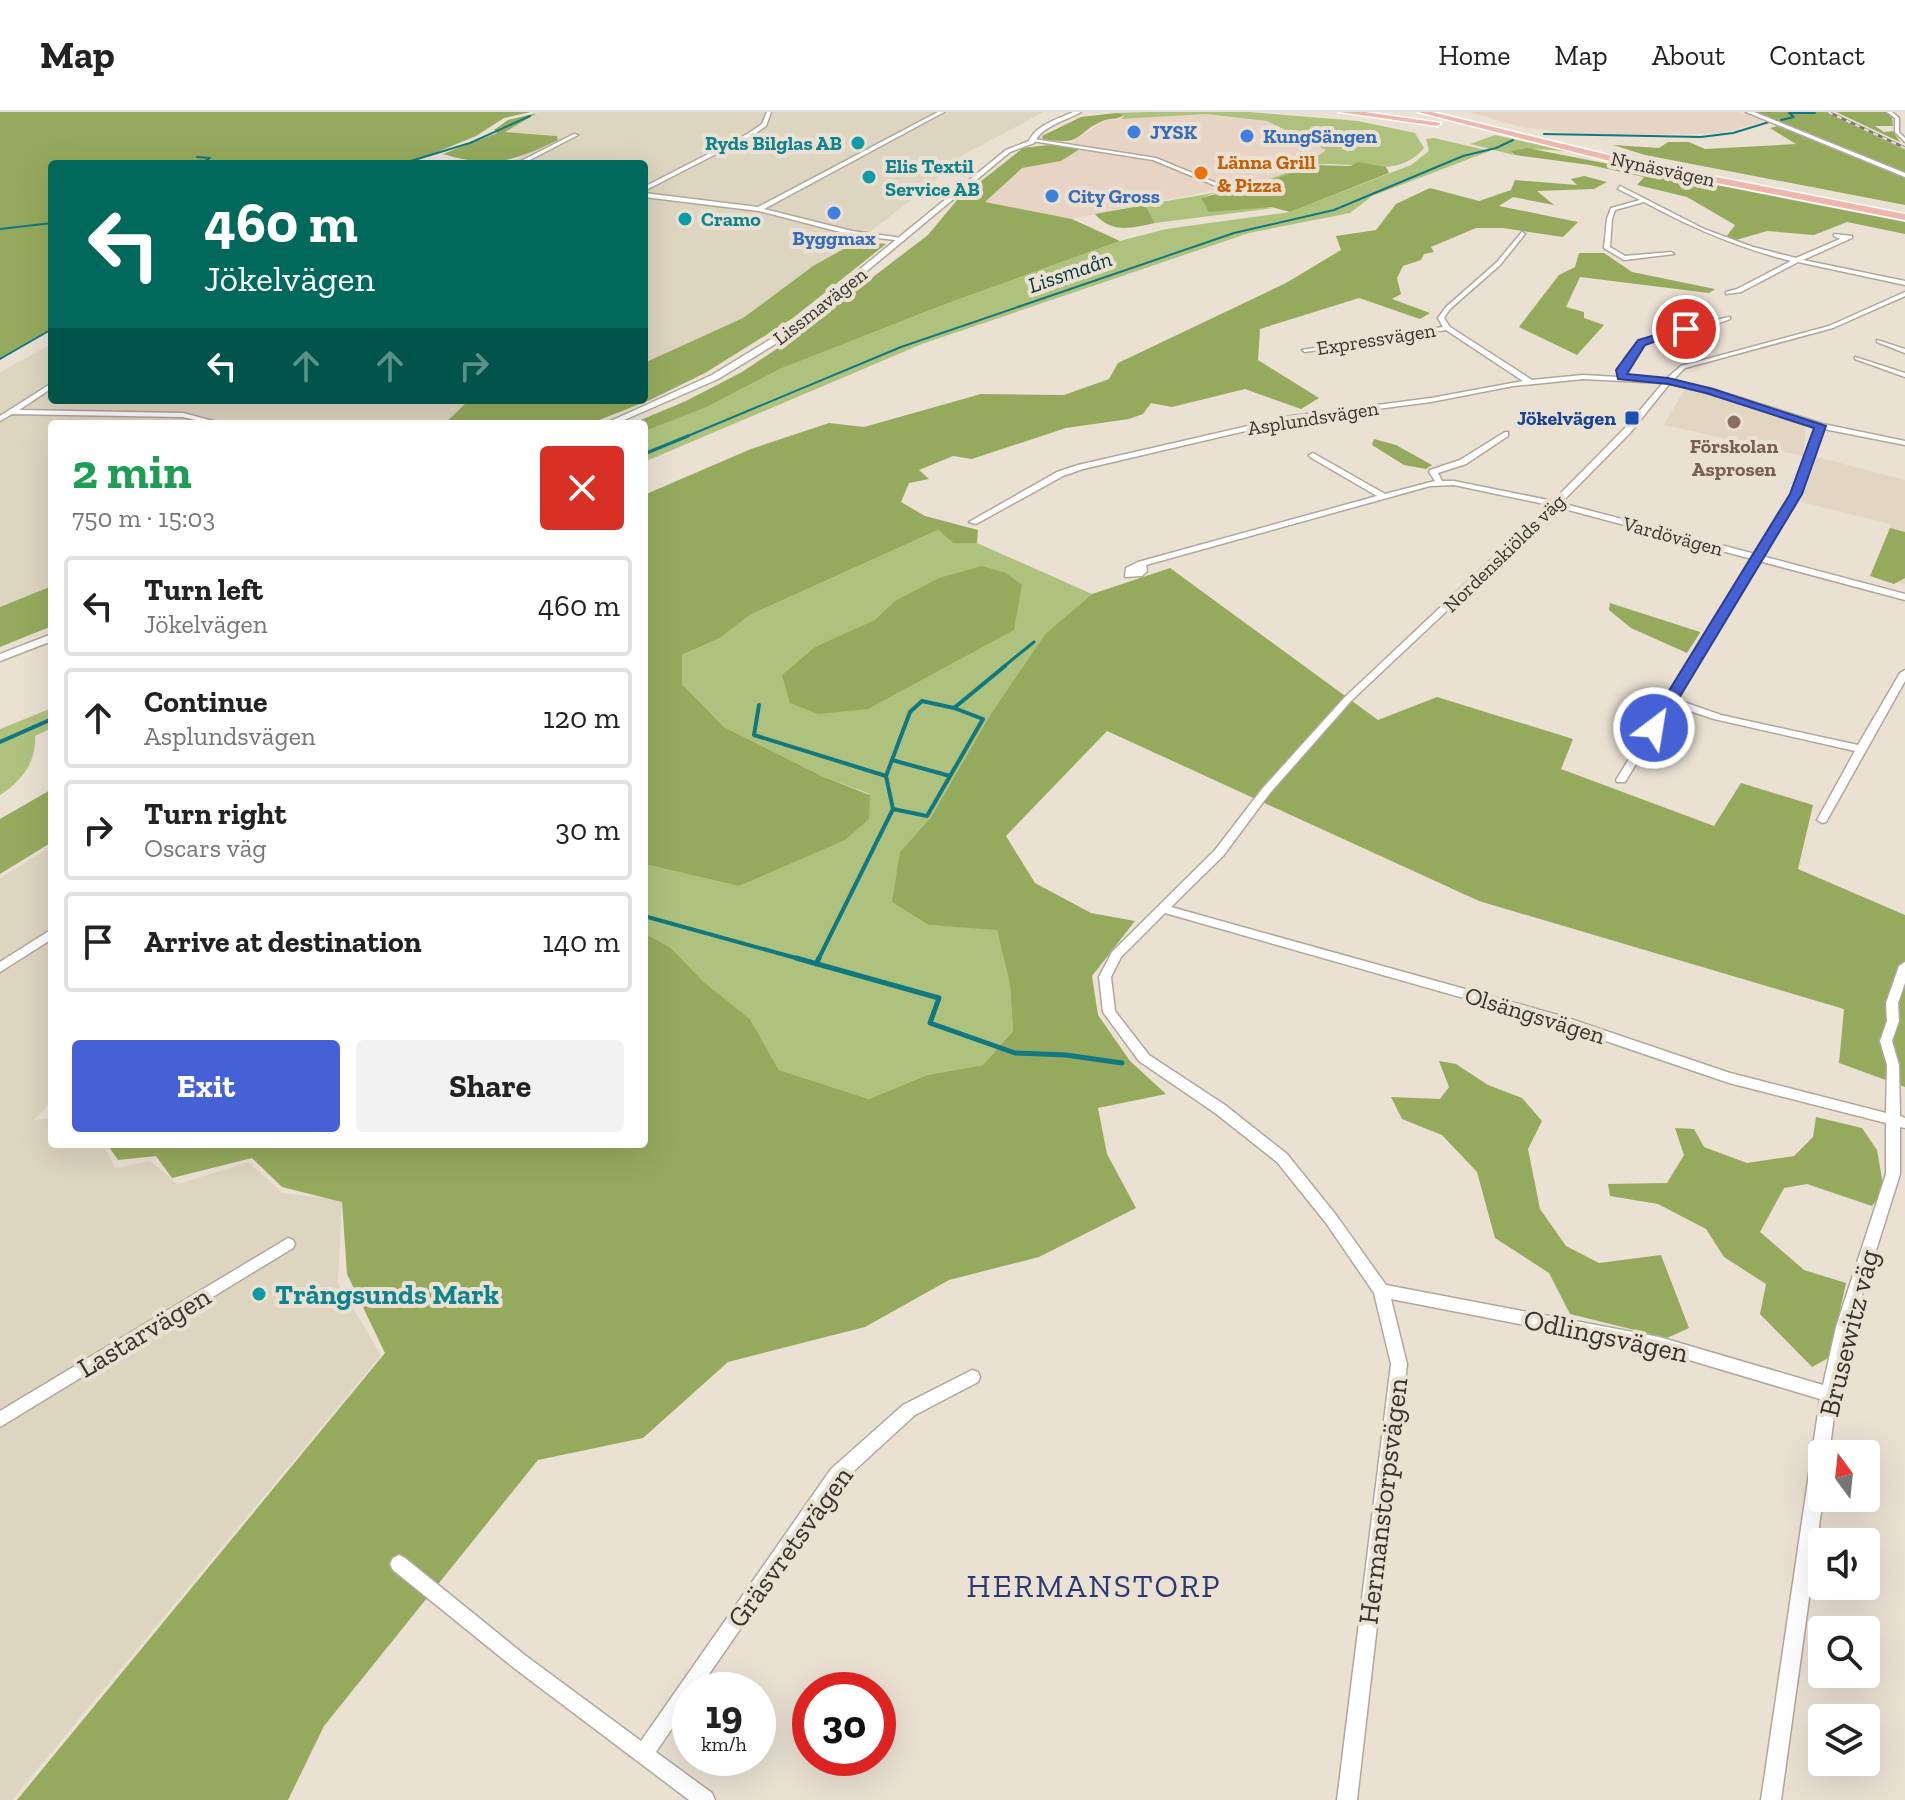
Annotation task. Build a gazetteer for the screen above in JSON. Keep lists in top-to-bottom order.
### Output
{
  "streets": {
    "highway": ["Nynäsvägen"],
    "street": [
      "Lissmavägen",
      "Expressvägen",
      "Asplundsvägen",
      "Vardövägen",
      "Nordenskiölds väg",
      "Olsängsvägen",
      "Lastarvägen",
      "Brusewitz väg",
      "Odlingsvägen",
      "Hermanstorpsvägen",
      "Gräsvretsvägen"
    ]
  },
  "crossings": [
    ["Asplundsvägen", "Nordenskiölds väg"],
    ["Vardövägen", "Nordenskiölds väg"],
    ["Nordenskiölds väg", "Olsängsvägen"],
    ["Nordenskiölds väg", "Hermanstorpsvägen"],
    ["Olsängsvägen", "Brusewitz väg"],
    ["Olsängsvägen", "Hermanstorpsvägen"],
    ["Brusewitz väg", "Odlingsvägen"],
    ["Odlingsvägen", "Hermanstorpsvägen"]
  ],
  "districts": ["HERMANSTORP"],
  "water": ["Lissmaån"],
  "places": {
    "other": [
      "JYSK",
      "KungSängen",
      "Ryds Bilglas AB",
      "Länna Grill & Pizza",
      "Elis Textil Service AB",
      "City Gross",
      "Byggmax",
      "Cramo",
      "Förskolan Asprosen",
      "Trångsunds Mark"
    ],
    "transit": ["Jökelvägen"]
  },
  "north": "top",
  "page": {
    "header": "Map",
    "nav": [
      "Home",
      "Map",
      "About",
      "Contact"
    ],
    "turn": ["460 m", "Jökelvägen"],
    "heading": ["2 min", "750 m · 15:03"],
    "list": [
      {
        "name": "Turn left",
        "note": "Jökelvägen",
        "value": "460 m"
      },
      {
        "name": "Continue",
        "note": "Asplundsvägen",
        "value": "120 m"
      },
      {
        "name": "Turn right",
        "note": "Oscars väg",
        "value": "30 m"
      },
      {
        "name": "Arrive at destination",
        "value": "140 m"
      }
    ],
    "buttons": ["Exit", "Share"],
    "speed": "19 km/h",
    "limit": "30"
  }
}
